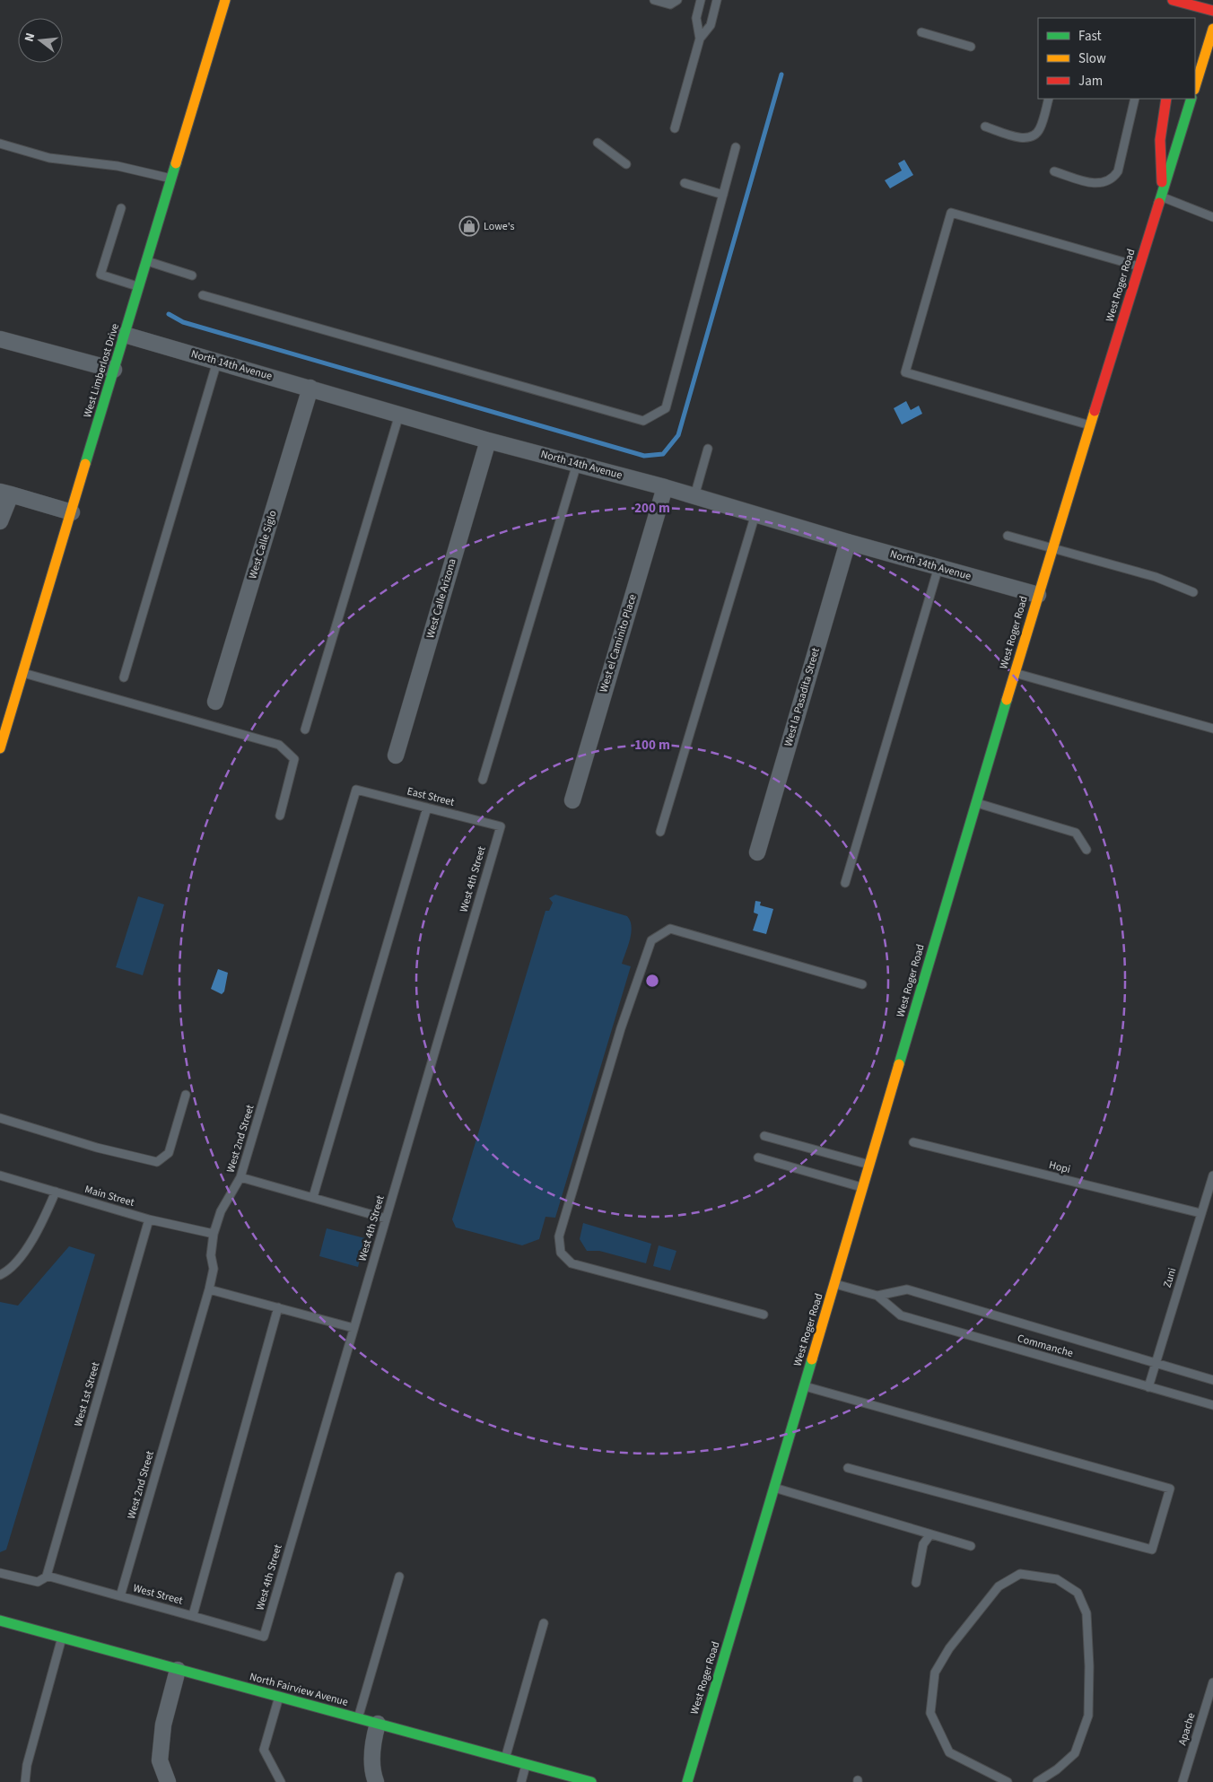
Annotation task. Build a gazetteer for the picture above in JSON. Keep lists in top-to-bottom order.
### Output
{
  "streets": {
    "main road": ["West Roger Road", "West Limberlost Drive", "North Fairview Avenue"],
    "street": [
      "North 14th Avenue",
      "West Calle Siglo",
      "West Calle Arizona",
      "West el Caminito Place",
      "West la Pasadita Street"
    ],
    "lane": [
      "East Street",
      "West 4th Street",
      "West 2nd Street",
      "Hopi",
      "Main Street",
      "Zuni",
      "Commanche",
      "West 1st Street",
      "West Street",
      "Apache"
    ]
  },
  "crossings": [
    ["West Roger Road", "North 14th Avenue"],
    ["West Roger Road", "Commanche"],
    ["North 14th Avenue", "West Limberlost Drive"],
    ["North 14th Avenue", "West Calle Siglo"],
    ["North 14th Avenue", "West Calle Arizona"],
    ["North 14th Avenue", "West el Caminito Place"],
    ["North 14th Avenue", "West la Pasadita Street"],
    ["East Street", "West 4th Street"],
    ["East Street", "West 2nd Street"],
    ["West 4th Street", "West Street"],
    ["West 2nd Street", "Main Street"],
    ["West 2nd Street", "West Street"],
    ["Hopi", "Zuni"],
    ["Main Street", "West 1st Street"],
    ["Zuni", "Commanche"],
    ["West 1st Street", "West Street"]
  ],
  "places": {
    "shop": ["Lowe's"]
  },
  "legend": ["Fast", "Slow", "Jam"],
  "north": "left",
  "rings": ["200 m", "100 m"]
}
